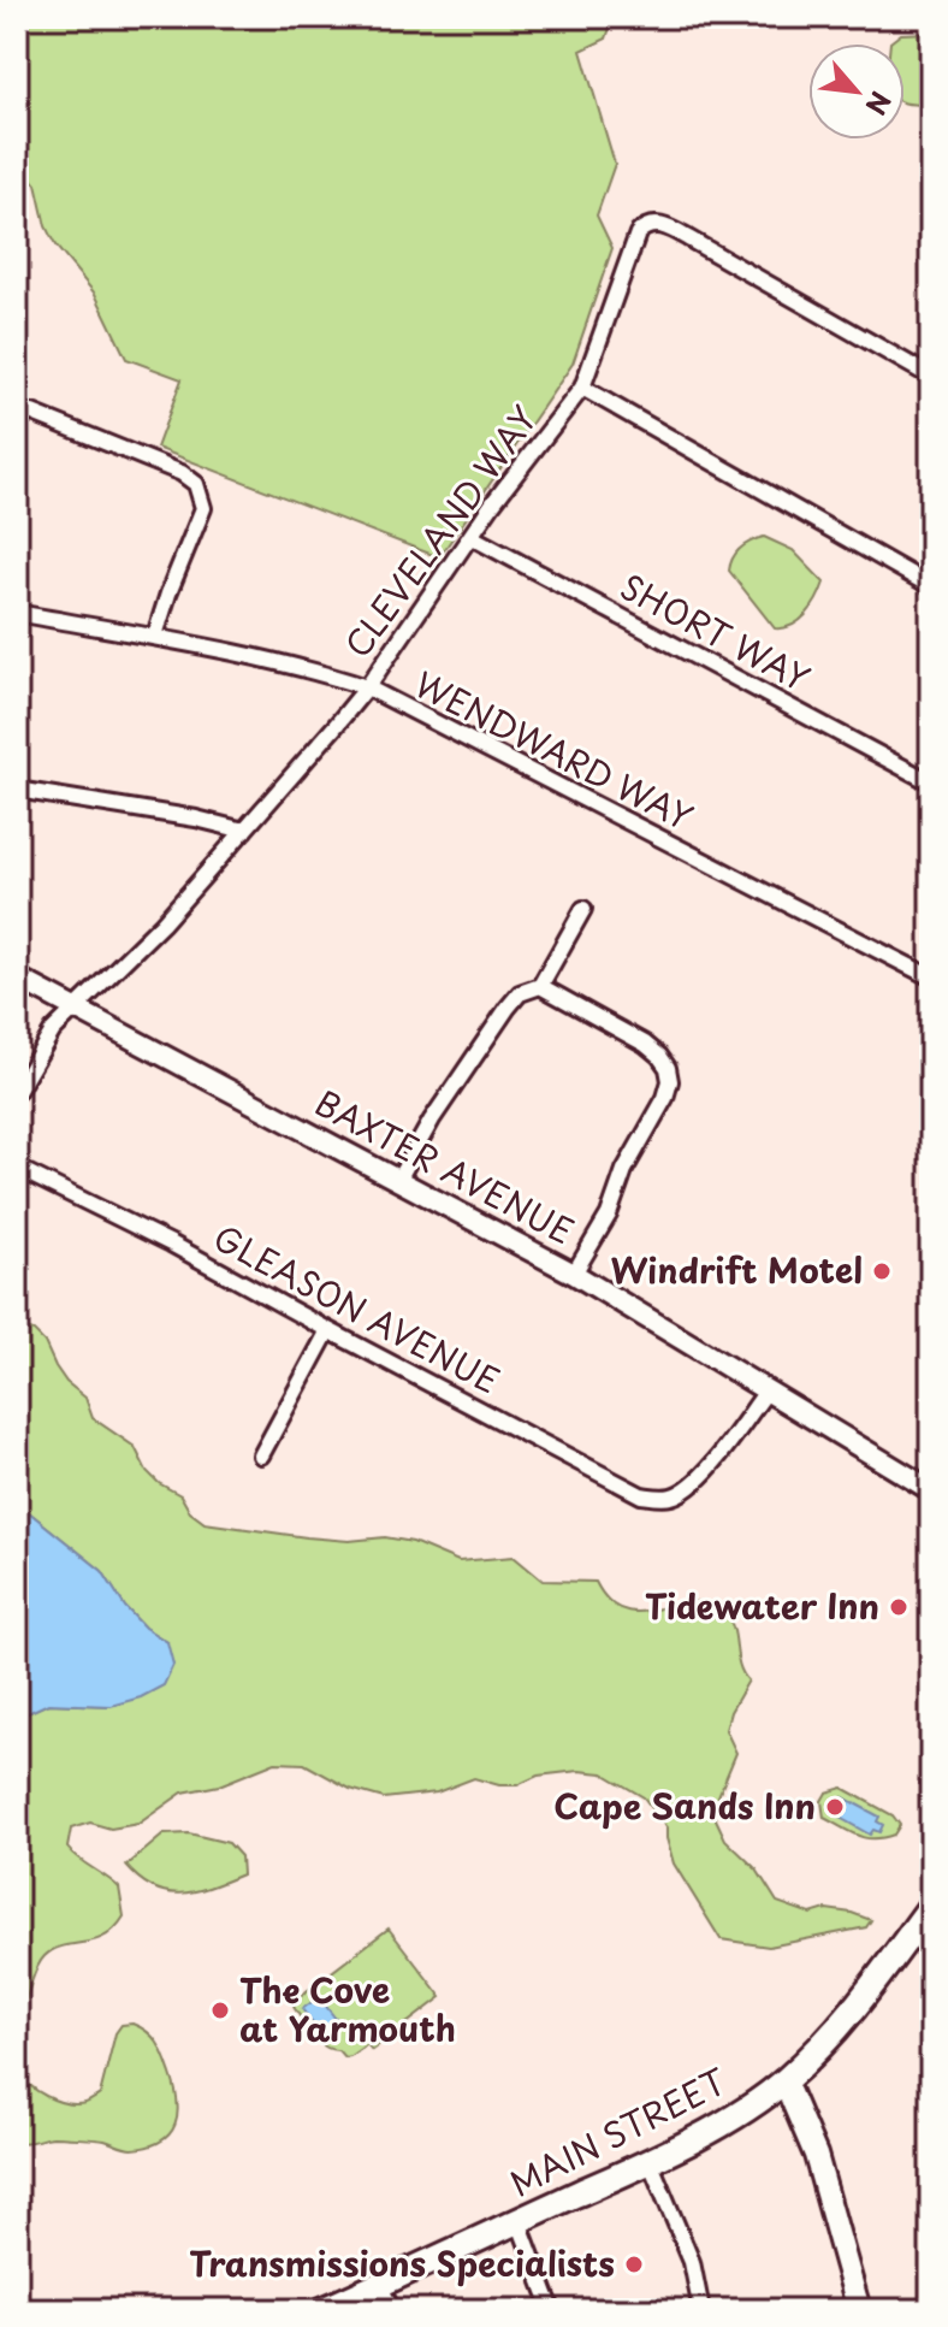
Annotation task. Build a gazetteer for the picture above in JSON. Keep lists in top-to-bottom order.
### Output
{
  "streets": {
    "main road": ["MAIN STREET"],
    "street": [
      "CLEVELAND WAY",
      "SHORT WAY",
      "WENDWARD WAY",
      "BAXTER AVENUE",
      "GLEASON AVENUE"
    ]
  },
  "crossings": [
    ["CLEVELAND WAY", "SHORT WAY"],
    ["CLEVELAND WAY", "WENDWARD WAY"],
    ["CLEVELAND WAY", "BAXTER AVENUE"],
    ["BAXTER AVENUE", "GLEASON AVENUE"]
  ],
  "places": [
    "Windrift Motel",
    "Tidewater Inn",
    "Cape Sands Inn",
    "The Cove at Yarmouth",
    "Transmissions Specialists"
  ],
  "north": "bottom right"
}
